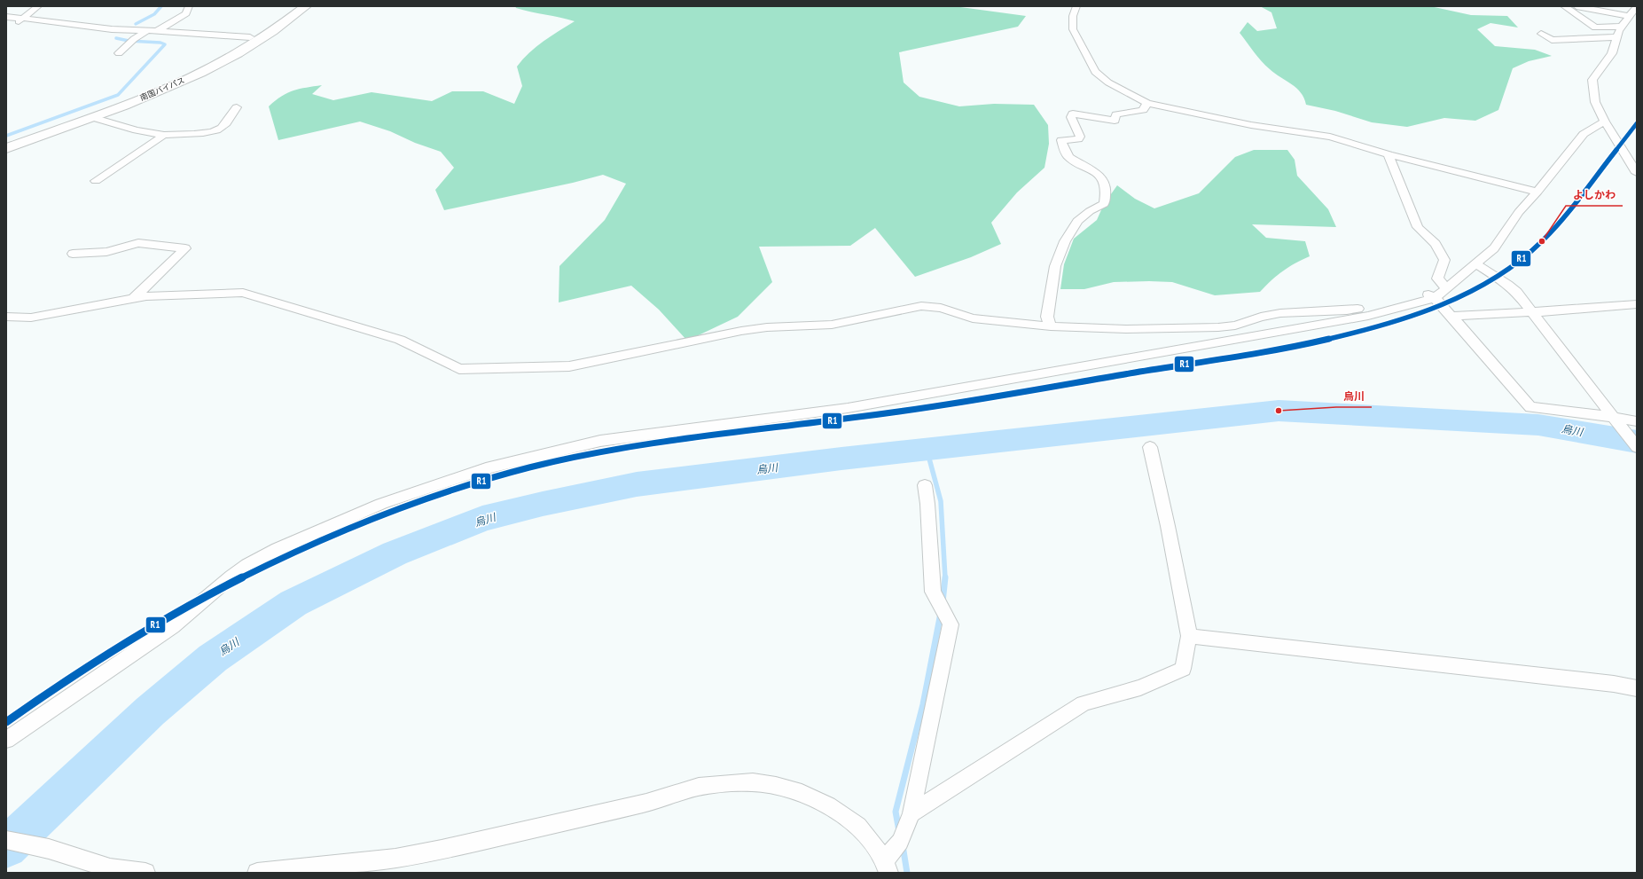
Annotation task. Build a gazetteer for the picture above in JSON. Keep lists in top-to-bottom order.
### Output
{
  "streets": {
    "highway": ["南国バイパス"]
  },
  "water": ["烏川"],
  "places": ["よしかわ", "烏川"],
  "lines": ["transit line R1"]
}
